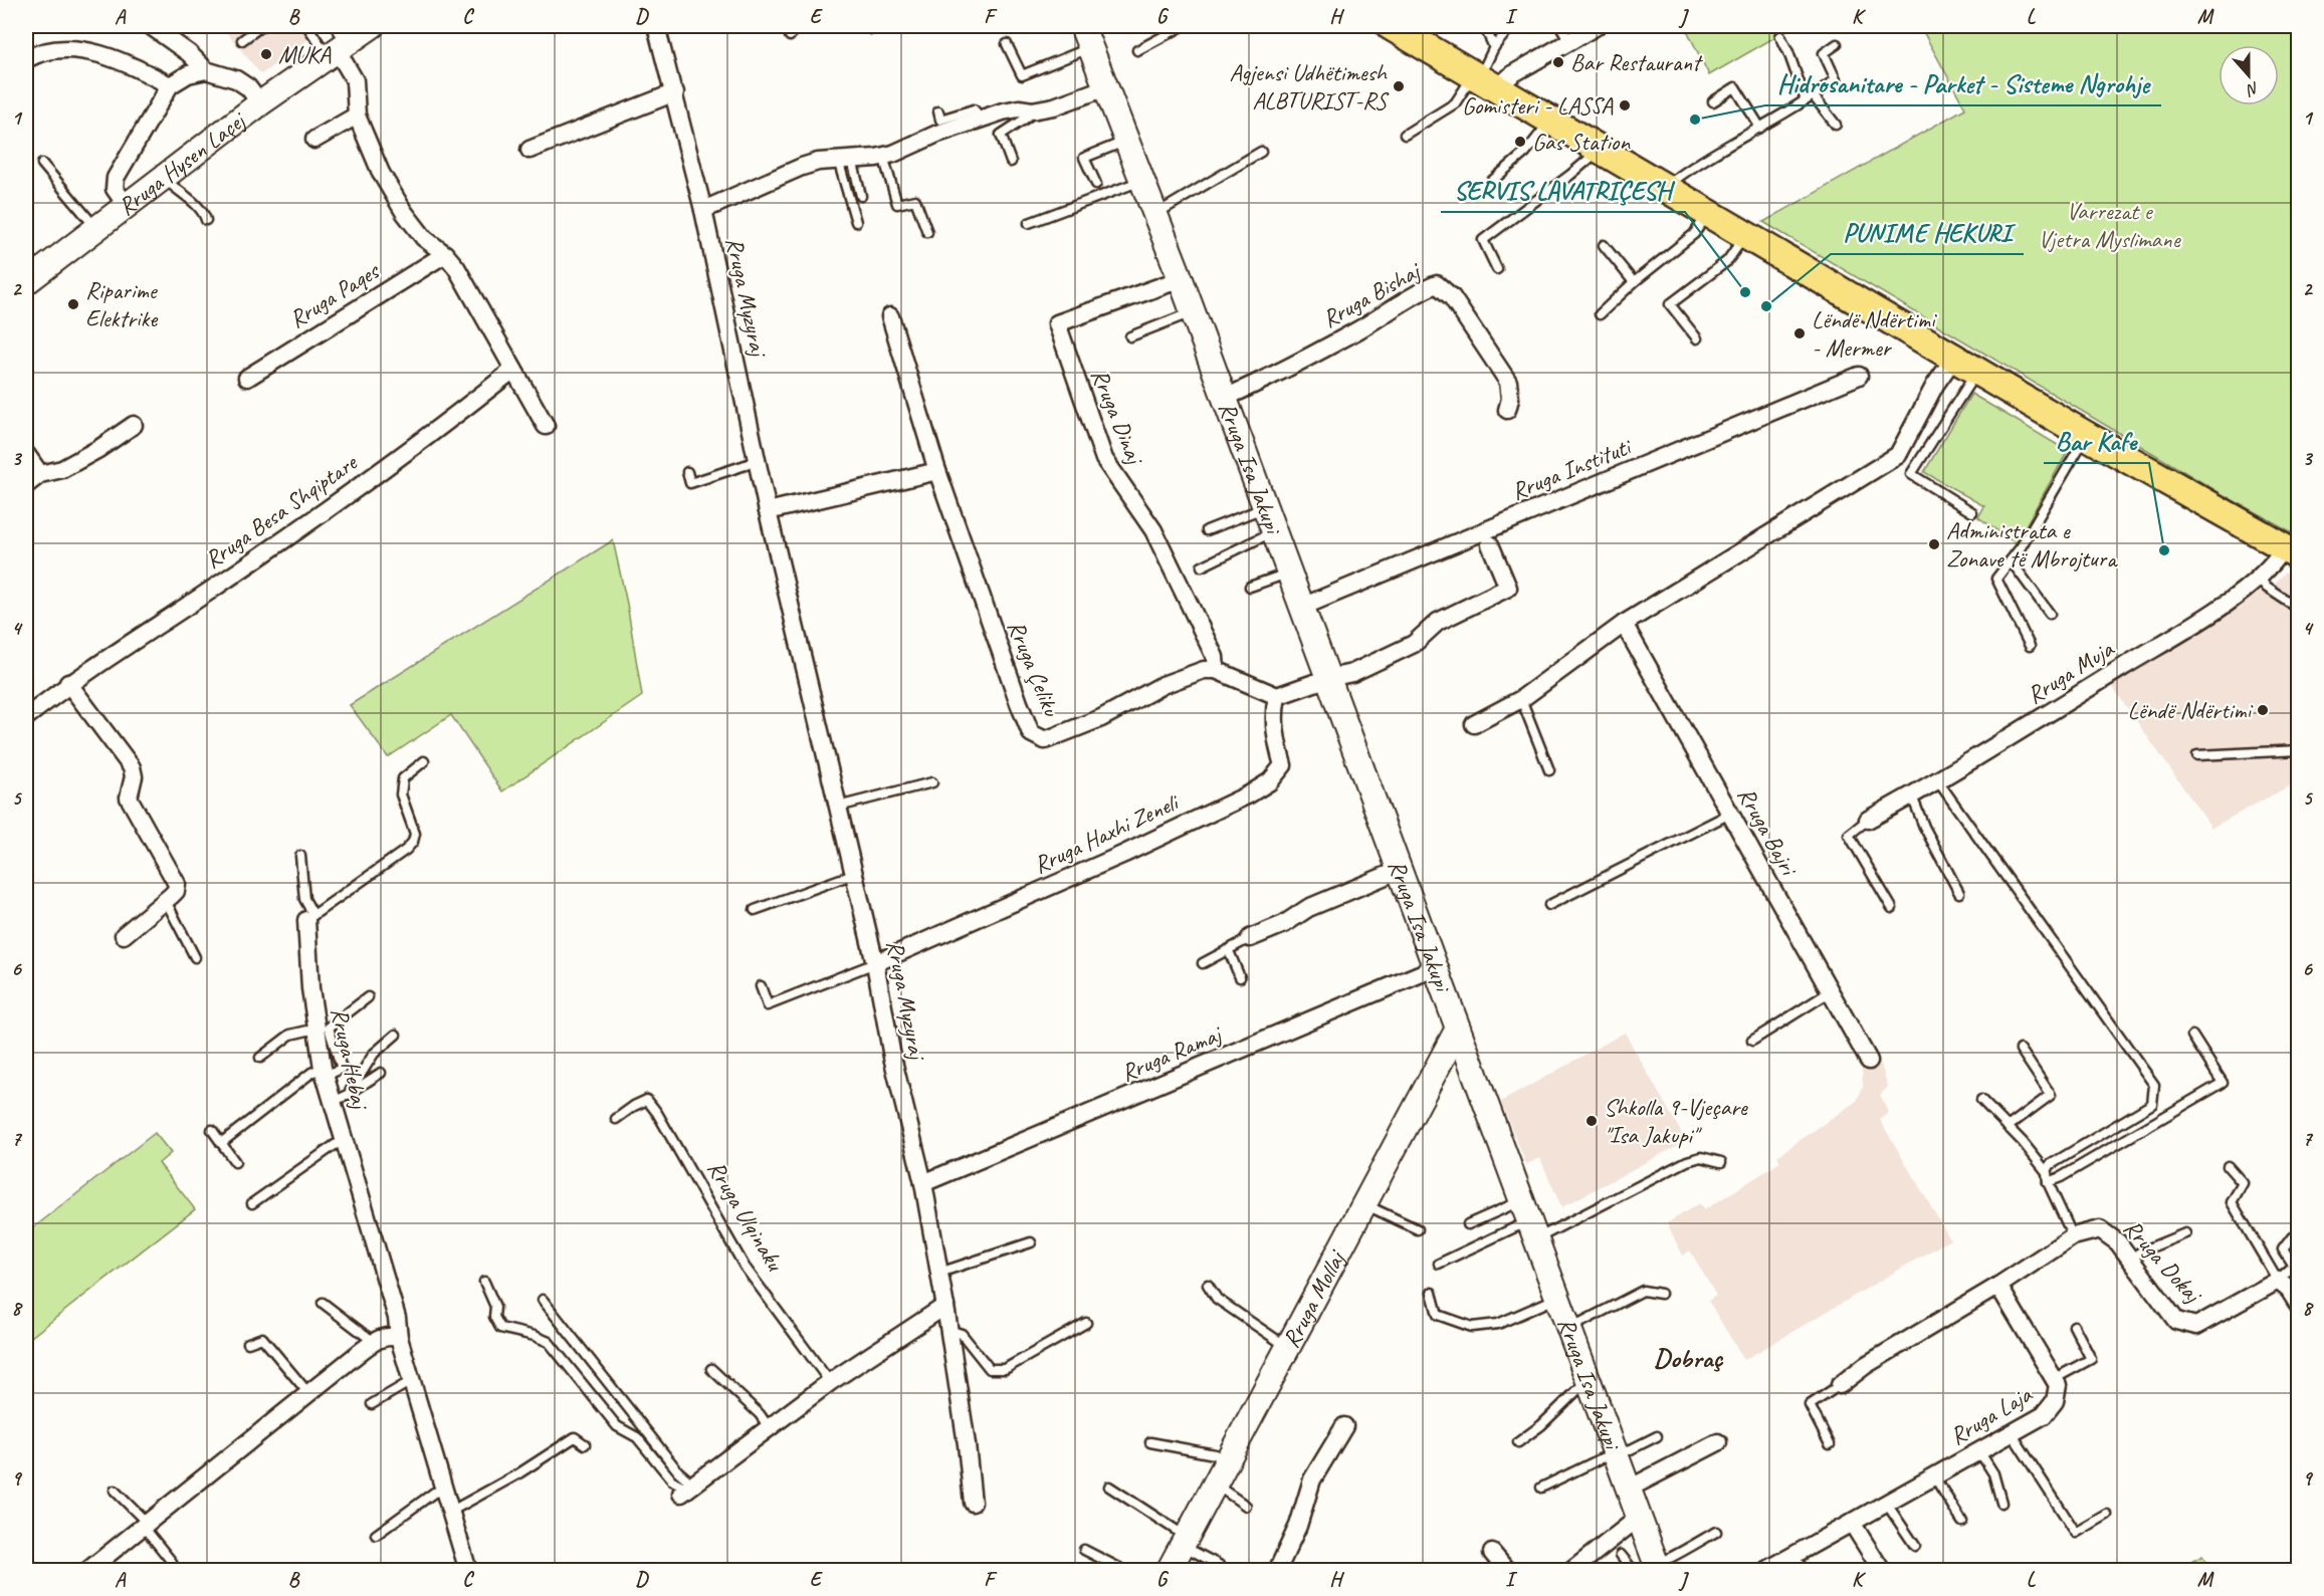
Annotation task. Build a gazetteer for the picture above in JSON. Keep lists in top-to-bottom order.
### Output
{
  "streets": {
    "street": [
      "Rruga Hysen Laçej",
      "Rruga Paqes",
      "Rruga Bishaj",
      "Rruga Myzyraj",
      "Rruga Dinaj",
      "Rruga Isa Jakupi",
      "Rruga Instituti",
      "Rruga Besa Shqiptare",
      "Rruga Çeliku",
      "Rruga Muja",
      "Rruga Bajri",
      "Rruga Haxhi Zeneli",
      "Rruga Ramaj",
      "Rruga Hebaj",
      "Rruga Dokaj",
      "Rruga Mollaj",
      "Rruga Laja"
    ],
    "lane": ["Rruga Ulqinaku"]
  },
  "crossings": [
    ["Rruga Bishaj", "Rruga Isa Jakupi"],
    ["Rruga Myzyraj", "Rruga Haxhi Zeneli"],
    ["Rruga Myzyraj", "Rruga Ramaj"],
    ["Rruga Dinaj", "Rruga Isa Jakupi"],
    ["Rruga Dinaj", "Rruga Çeliku"],
    ["Rruga Isa Jakupi", "Rruga Instituti"],
    ["Rruga Isa Jakupi", "Rruga Ramaj"],
    ["Rruga Isa Jakupi", "Rruga Mollaj"],
    ["Rruga Dokaj", "Rruga Laja"]
  ],
  "districts": ["Dobraç"],
  "parks": ["Varrezat e Vjetra Myslimane"],
  "places": [
    "MUKA",
    "Bar Restaurant",
    "Agjensi Udhëtimesh ALBTURIST-RS",
    "Gomisteri - LASSA",
    "Hidrosanitare - Parket - Sisteme Ngrohje",
    "Gas Station",
    "SERVIS LAVATRIÇESH",
    "Riparime Elektrike",
    "PUNIME HEKURI",
    "Lëndë Ndërtimi - Mermer",
    "Administrata e Zonave të Mbrojtura",
    "Bar Kafe",
    "Lëndë Ndërtimi",
    "Shkolla 9-Vjeçare \"Isa Jakupi\""
  ],
  "north": "bottom",
  "grid": {
    "columns": [
      "A",
      "B",
      "C",
      "D",
      "E",
      "F",
      "G",
      "H",
      "I",
      "J",
      "K",
      "L",
      "M"
    ],
    "rows": [
      "1",
      "2",
      "3",
      "4",
      "5",
      "6",
      "7",
      "8",
      "9"
    ]
  }
}
